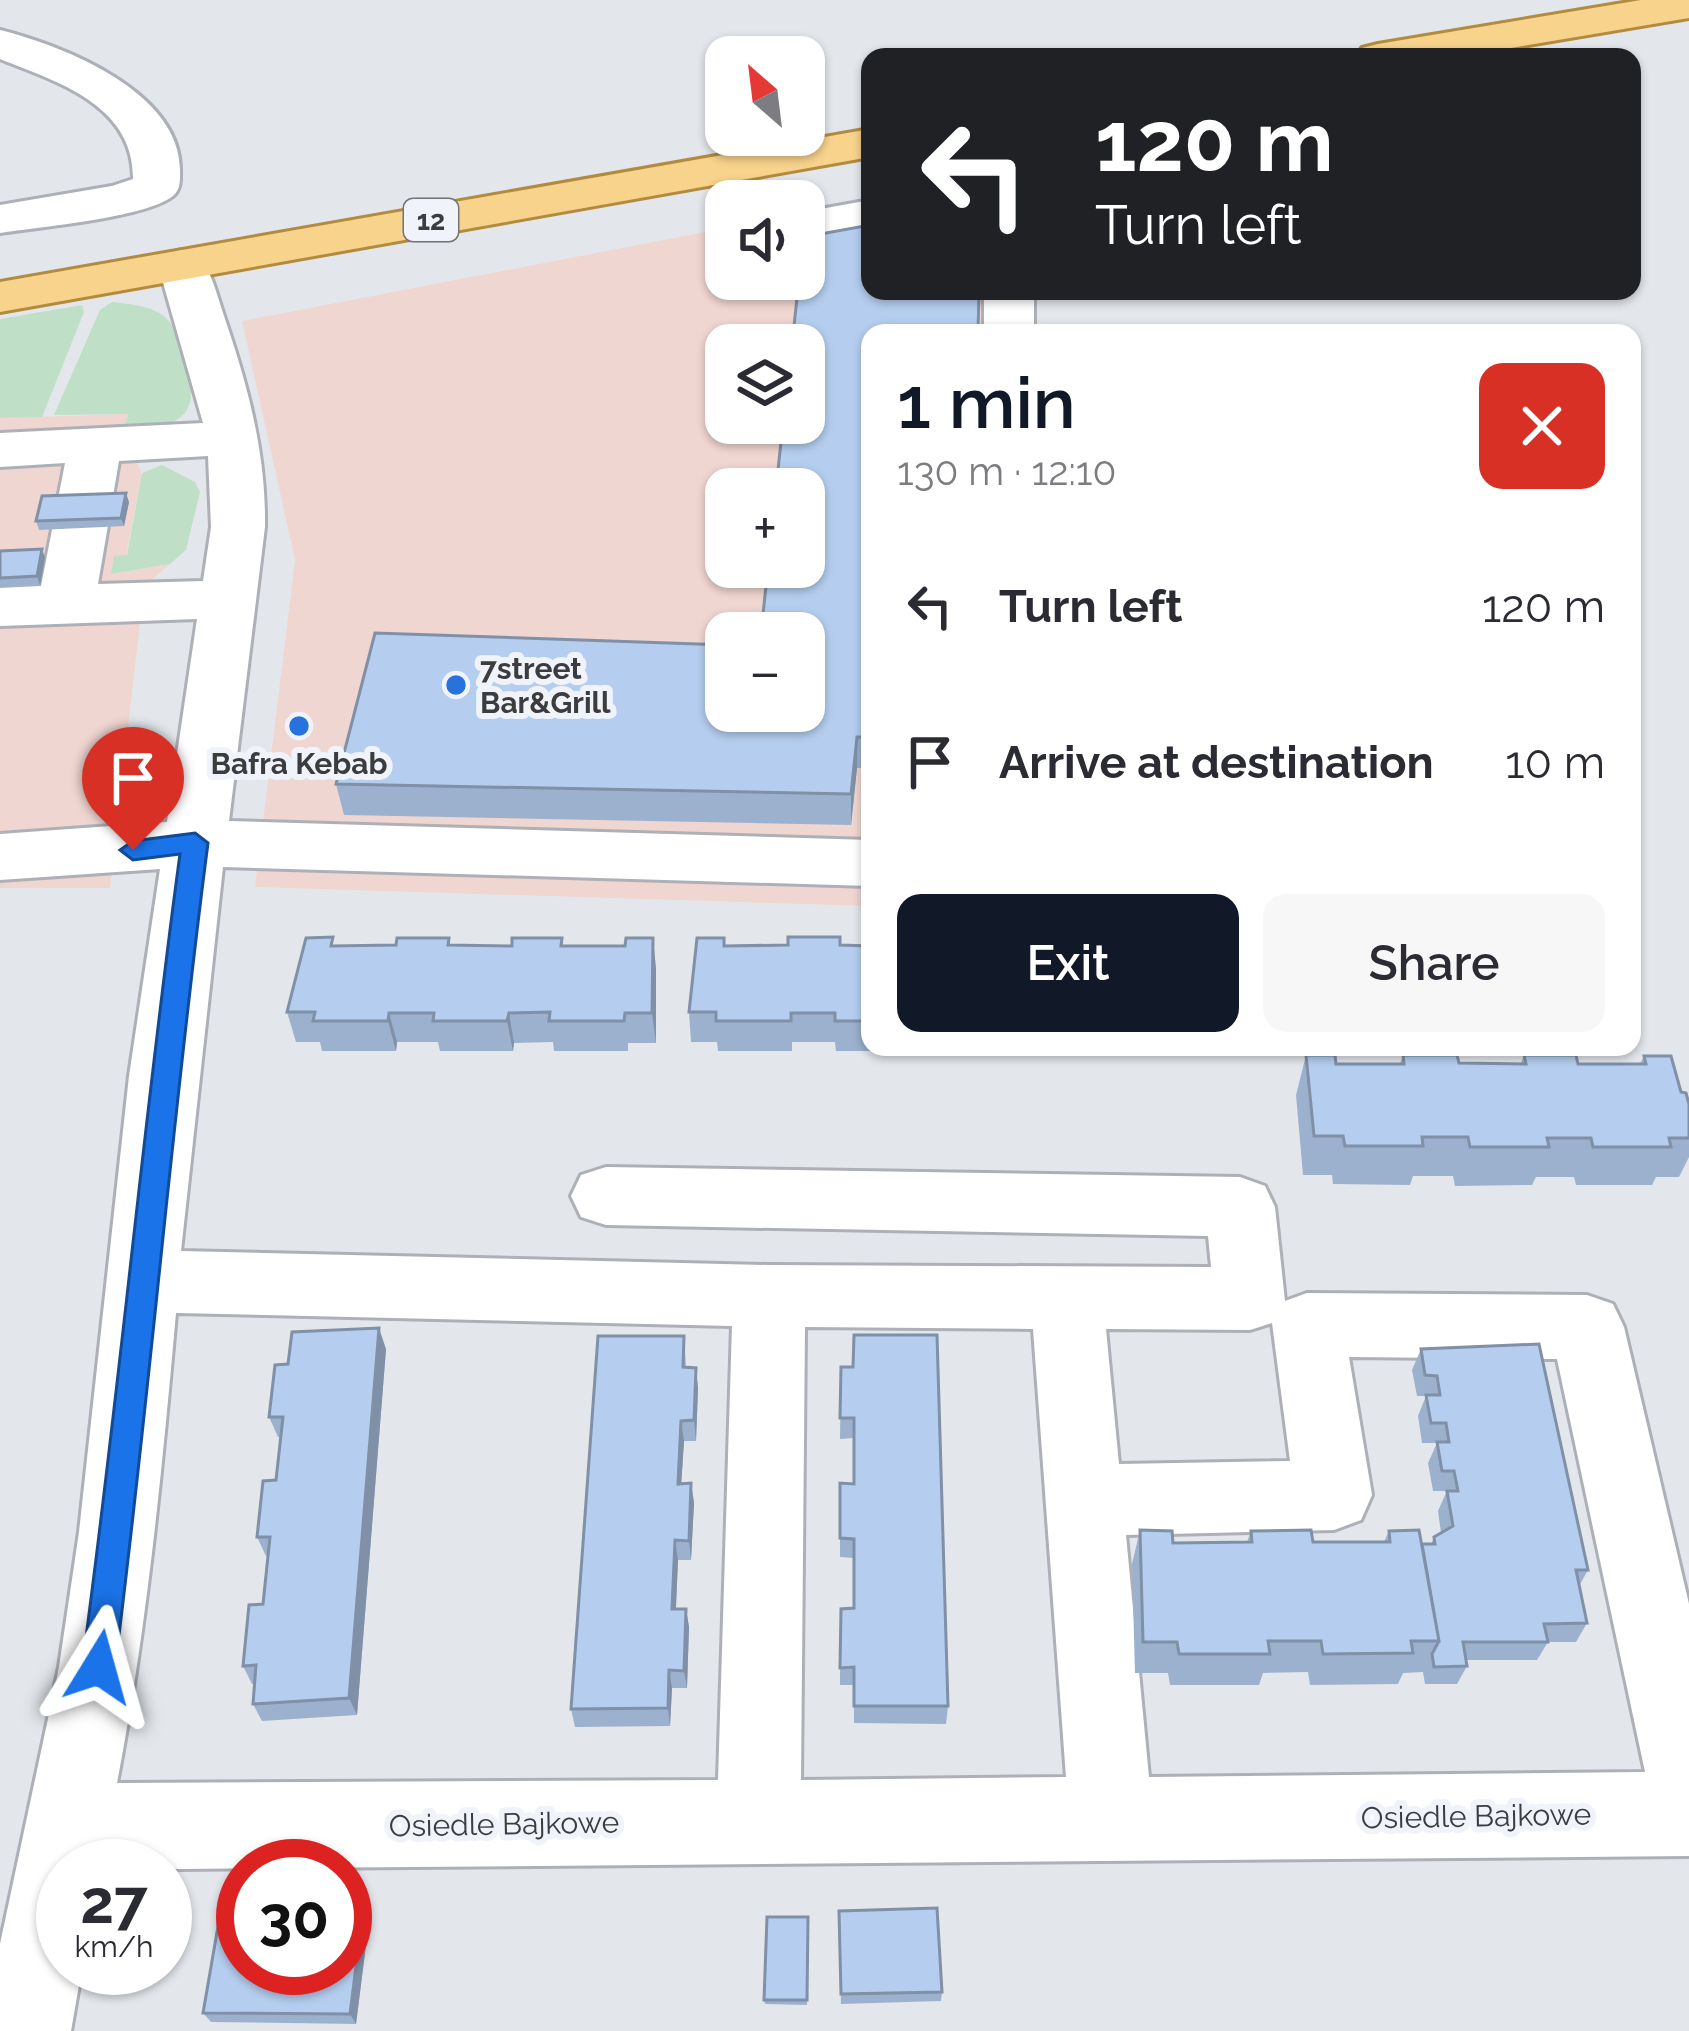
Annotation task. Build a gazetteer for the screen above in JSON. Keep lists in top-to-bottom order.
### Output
{
  "streets": {
    "main road": ["12"],
    "street": ["Osiedle Bajkowe"]
  },
  "places": ["7street Bar&Grill", "Bafra Kebab"],
  "north": "top left",
  "page": {
    "map_buttons": ["+", "−"],
    "turn": ["120 m", "Turn left"],
    "heading": ["1 min", "130 m · 12:10"],
    "list": [
      {
        "name": "Turn left",
        "value": "120 m"
      },
      {
        "name": "Arrive at destination",
        "value": "10 m"
      }
    ],
    "buttons": ["Exit", "Share"],
    "speed": "27 km/h",
    "limit": "30"
  }
}
